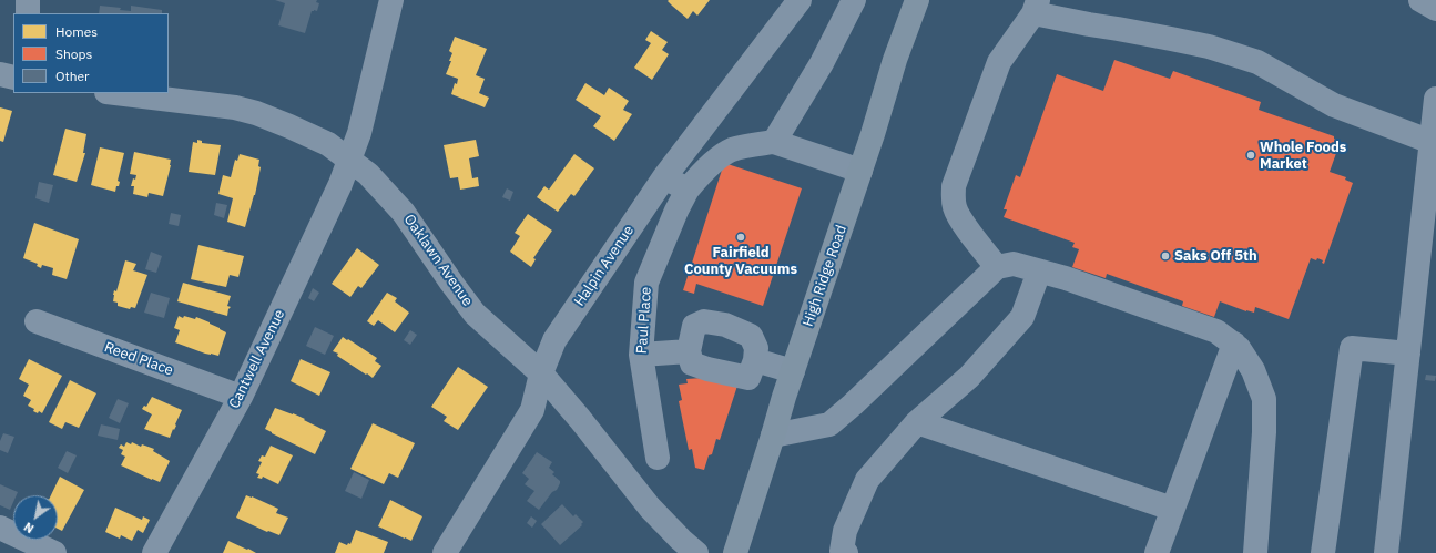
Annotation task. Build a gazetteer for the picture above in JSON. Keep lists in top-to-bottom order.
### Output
{
  "streets": {
    "main road": ["High Ridge Road"],
    "street": [
      "Oaklawn Avenue",
      "Halpin Avenue",
      "Paul Place",
      "Reed Place",
      "Cantwell Avenue"
    ]
  },
  "crossings": [
    ["Oaklawn Avenue", "Halpin Avenue"],
    ["Oaklawn Avenue", "Cantwell Avenue"],
    ["Reed Place", "Cantwell Avenue"]
  ],
  "places": ["Whole Foods Market", "Fairfield County Vacuums", "Saks Off 5th"],
  "legend": ["Homes", "Shops", "Other"],
  "north": "bottom left"
}
